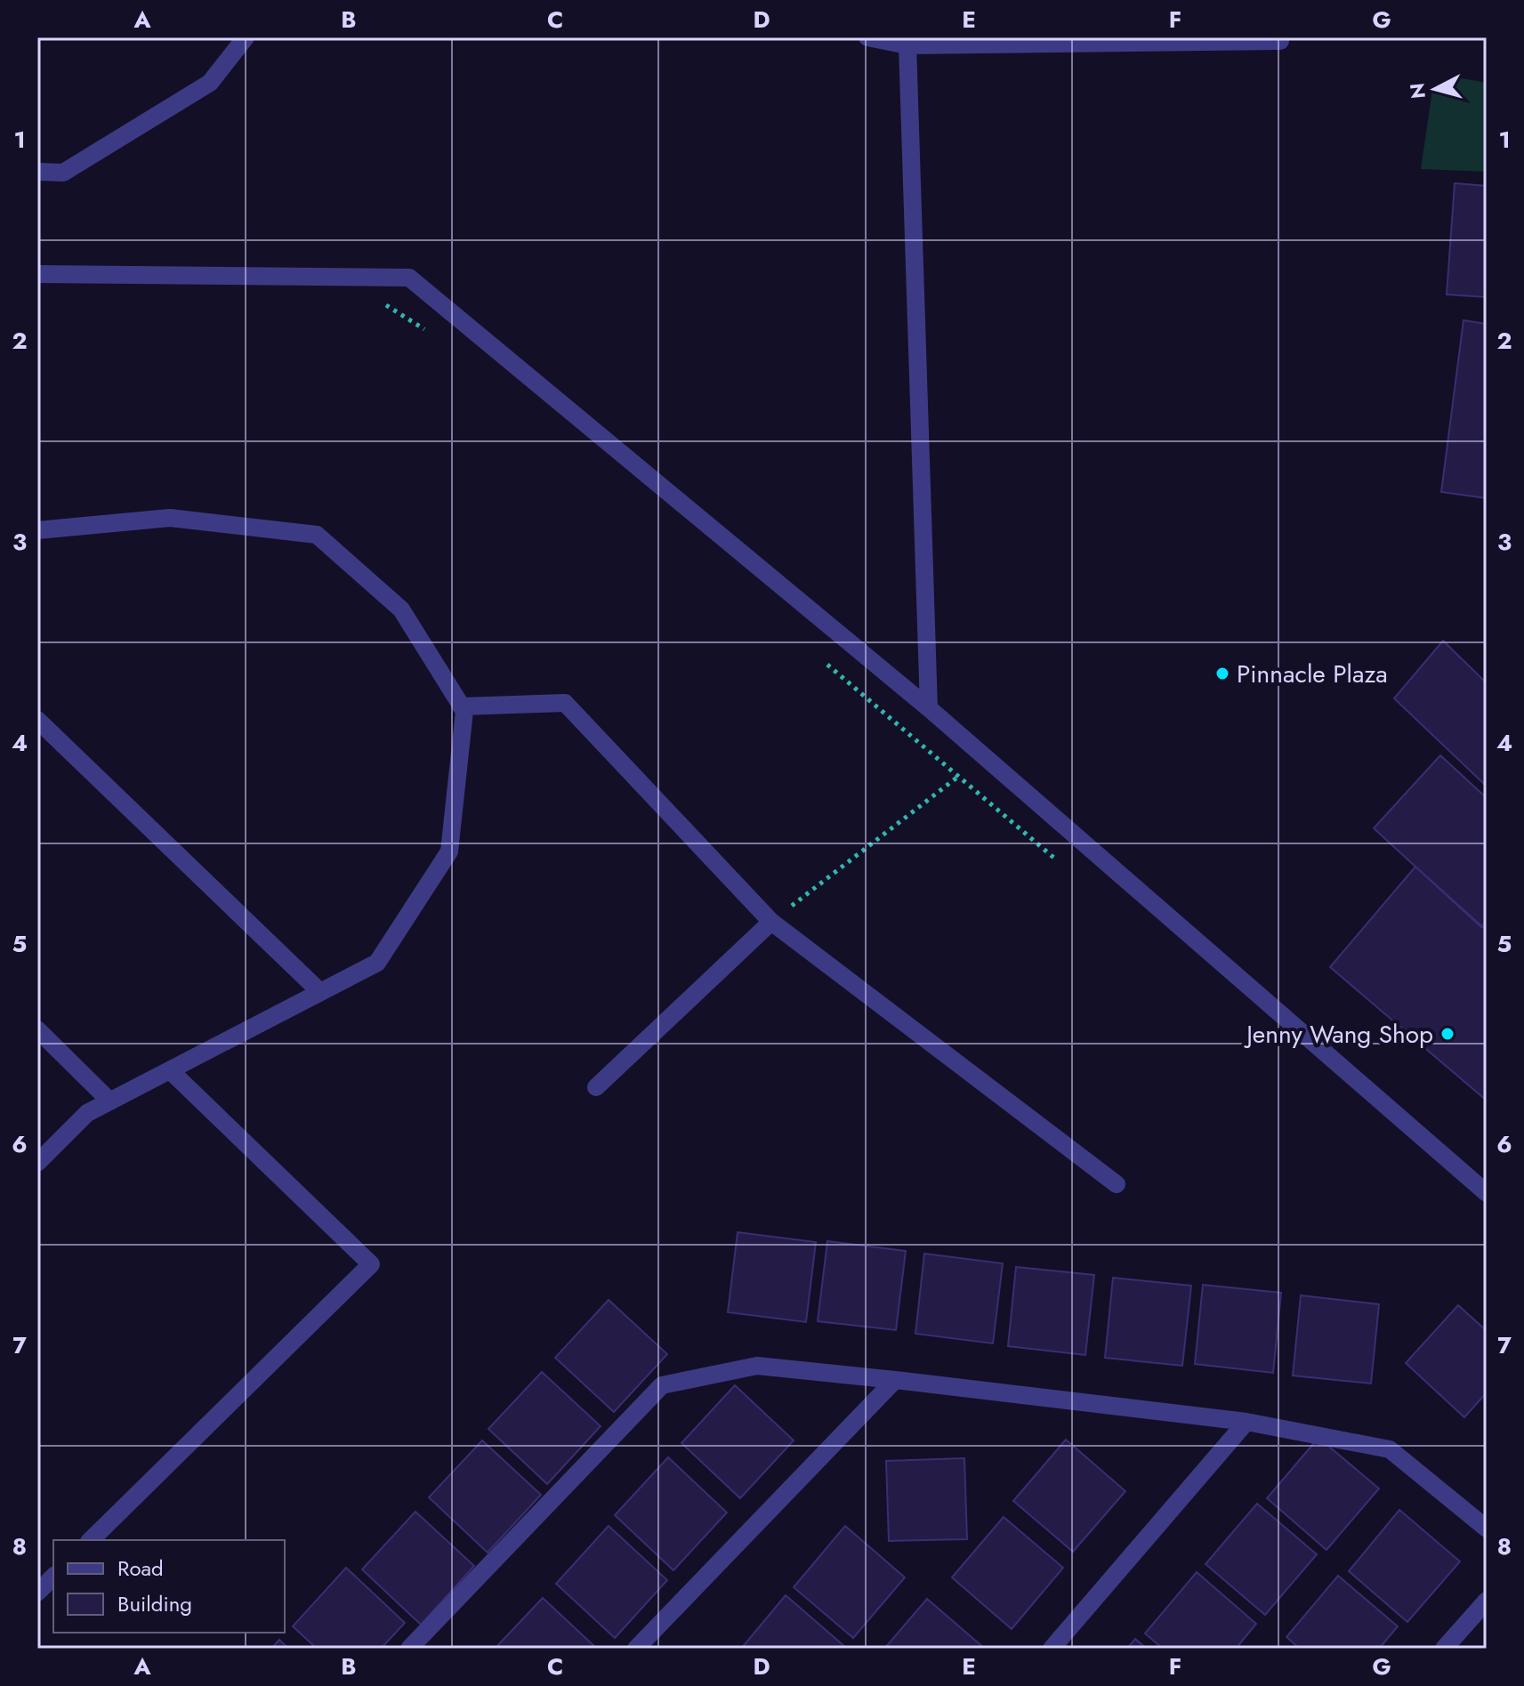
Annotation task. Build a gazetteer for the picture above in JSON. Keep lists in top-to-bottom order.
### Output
{
  "places": ["Pinnacle Plaza", "Jenny Wang Shop"],
  "legend": ["Road", "Building"],
  "north": "left",
  "grid": {
    "columns": [
      "A",
      "B",
      "C",
      "D",
      "E",
      "F",
      "G"
    ],
    "rows": [
      "1",
      "2",
      "3",
      "4",
      "5",
      "6",
      "7",
      "8"
    ]
  }
}
